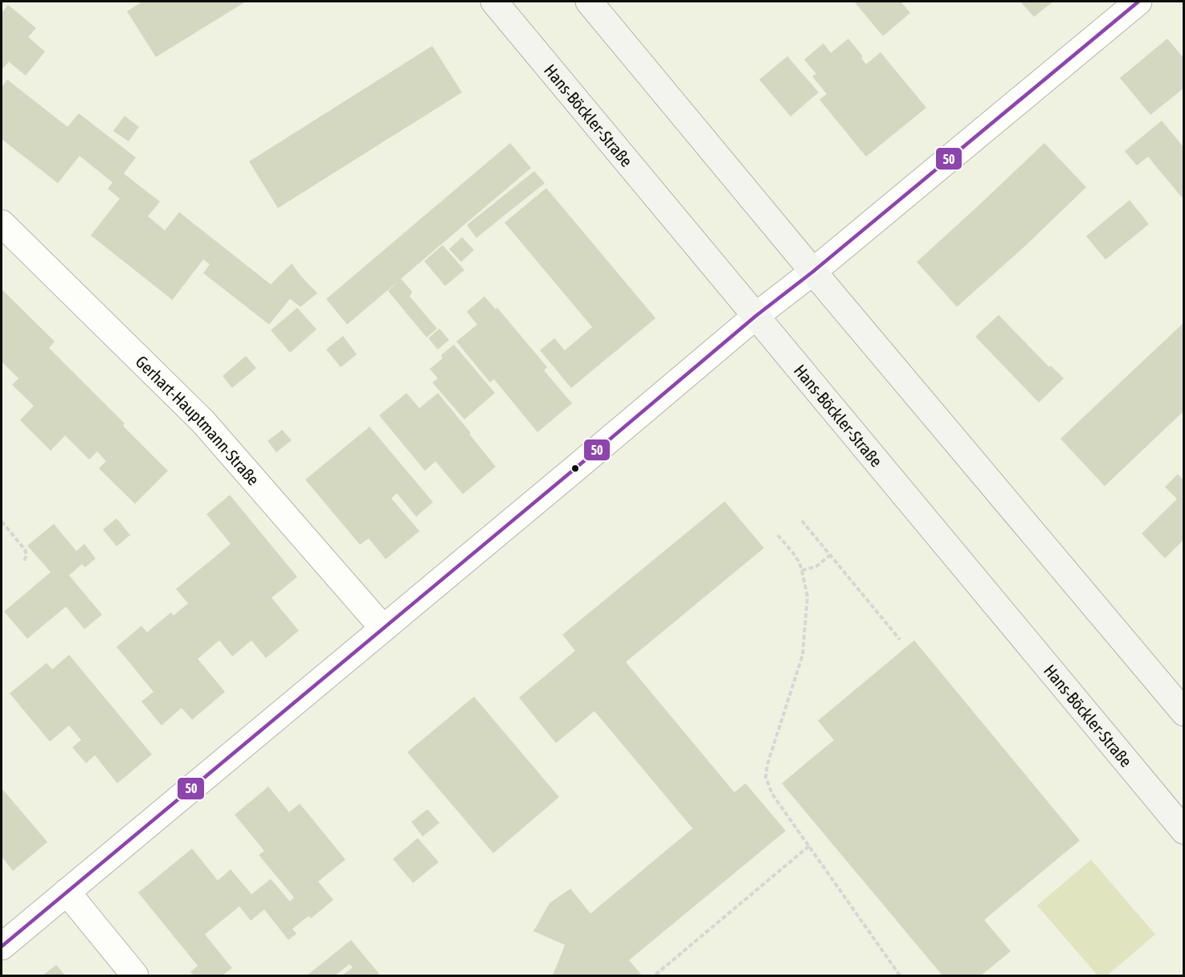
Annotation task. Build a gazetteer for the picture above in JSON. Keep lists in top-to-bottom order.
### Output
{
  "streets": {
    "main road": ["Hans-Böckler-Straße"],
    "street": ["Gerhart-Hauptmann-Straße"]
  },
  "lines": ["transit line 50"]
}
